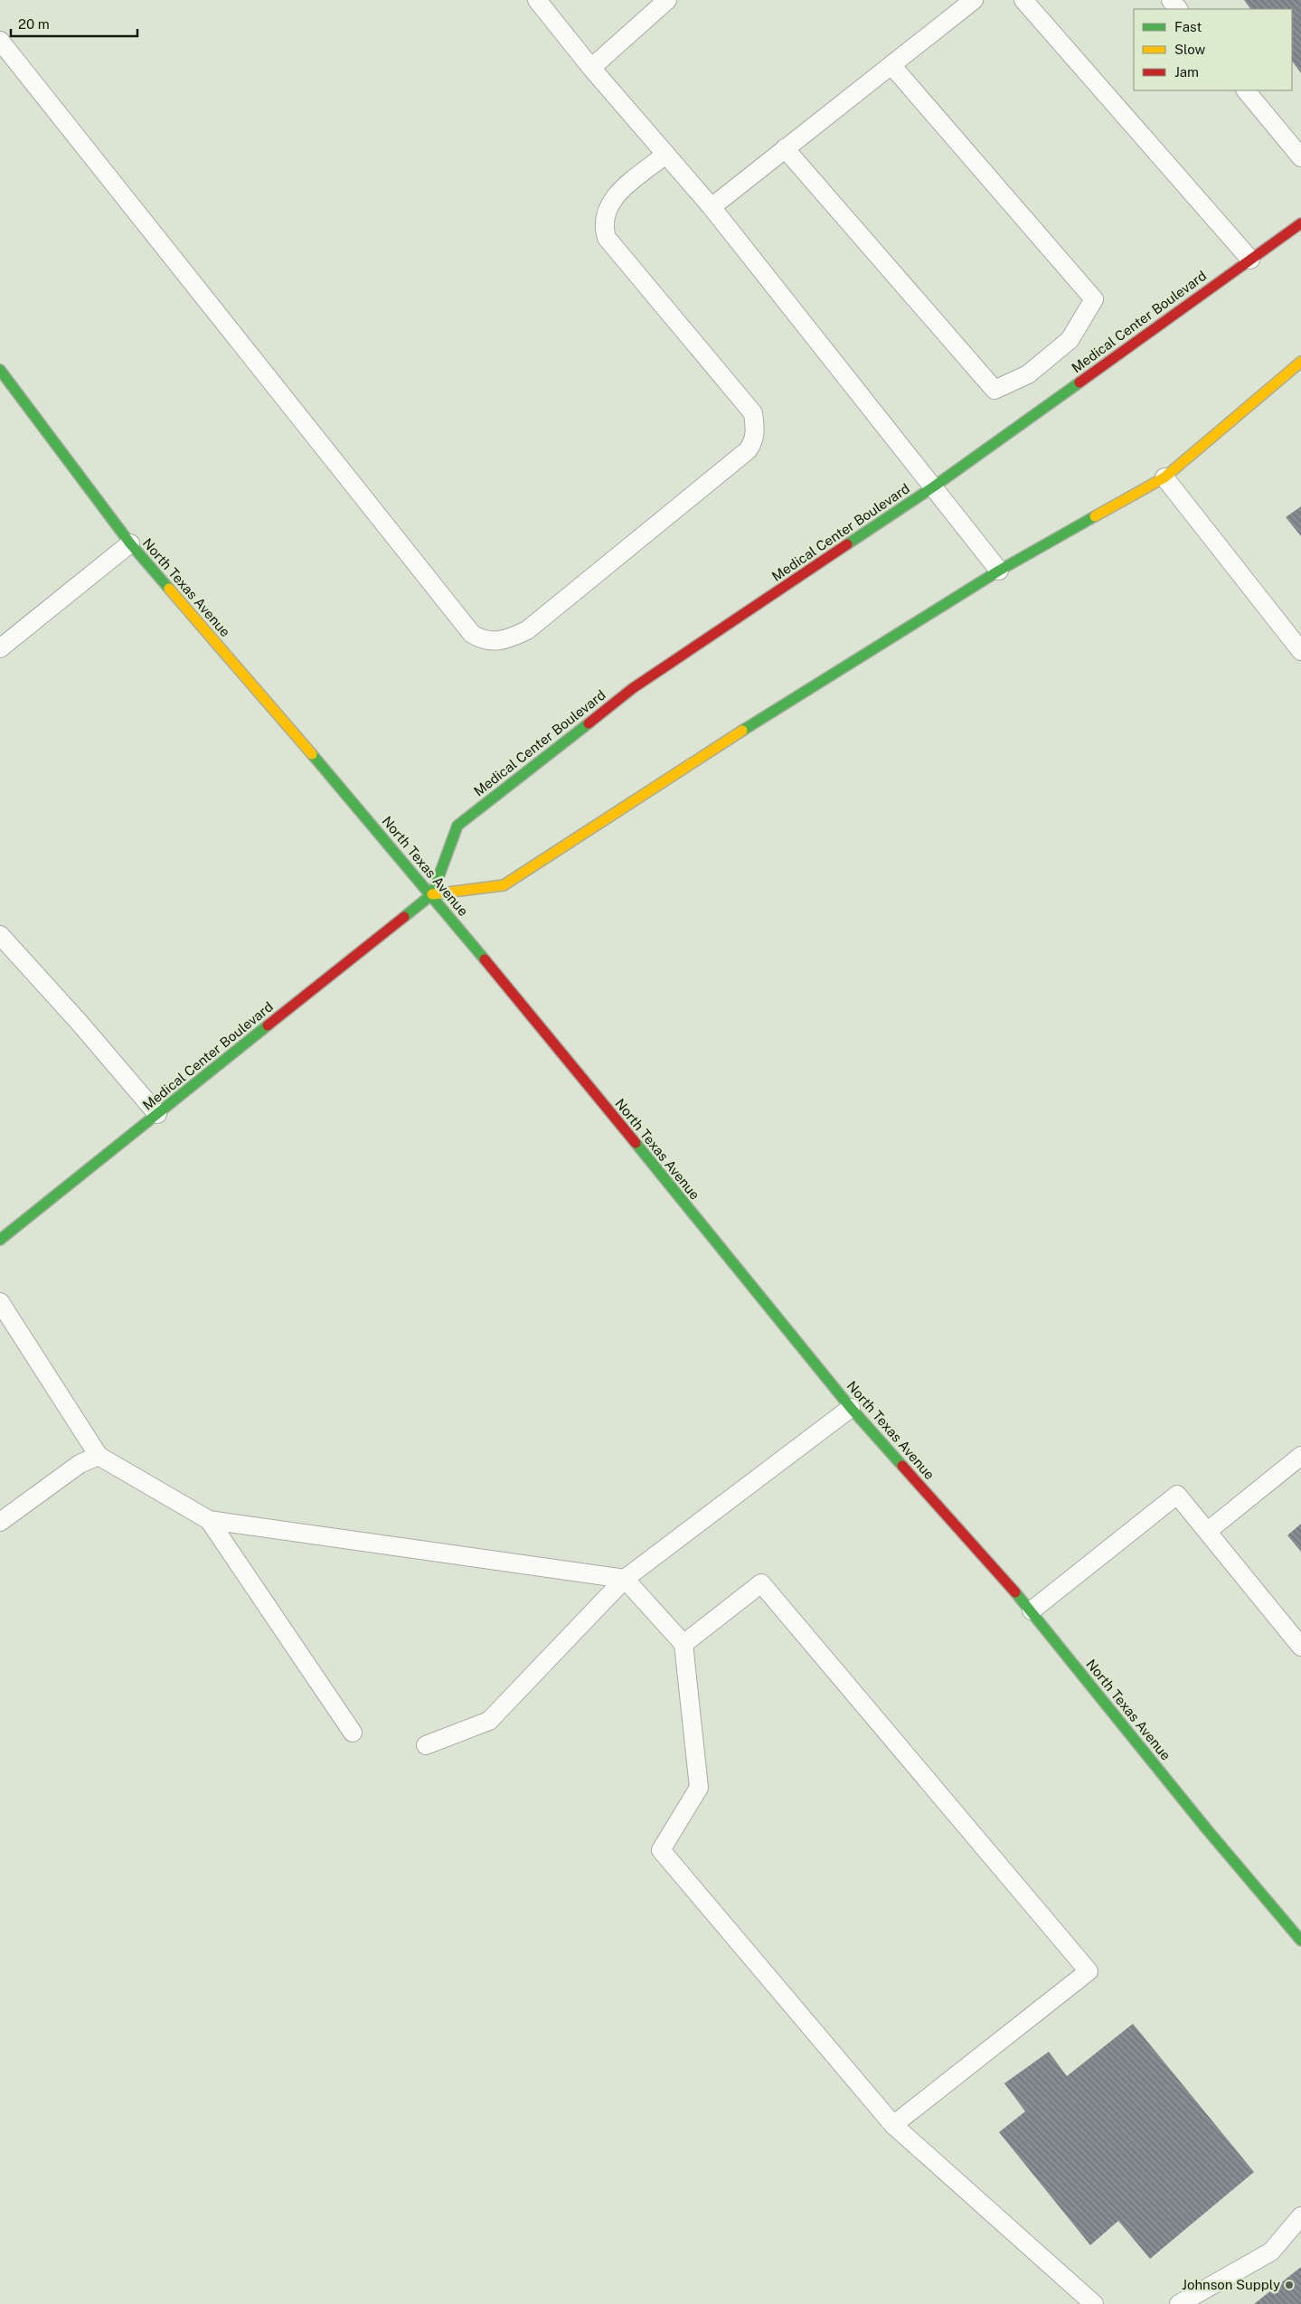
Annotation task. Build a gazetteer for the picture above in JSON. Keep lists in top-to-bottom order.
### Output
{
  "streets": {
    "street": ["Medical Center Boulevard", "North Texas Avenue"]
  },
  "crossings": [
    ["Medical Center Boulevard", "North Texas Avenue"]
  ],
  "places": ["Johnson Supply"],
  "legend": ["Fast", "Slow", "Jam"],
  "scale_bar": "20 m"
}
